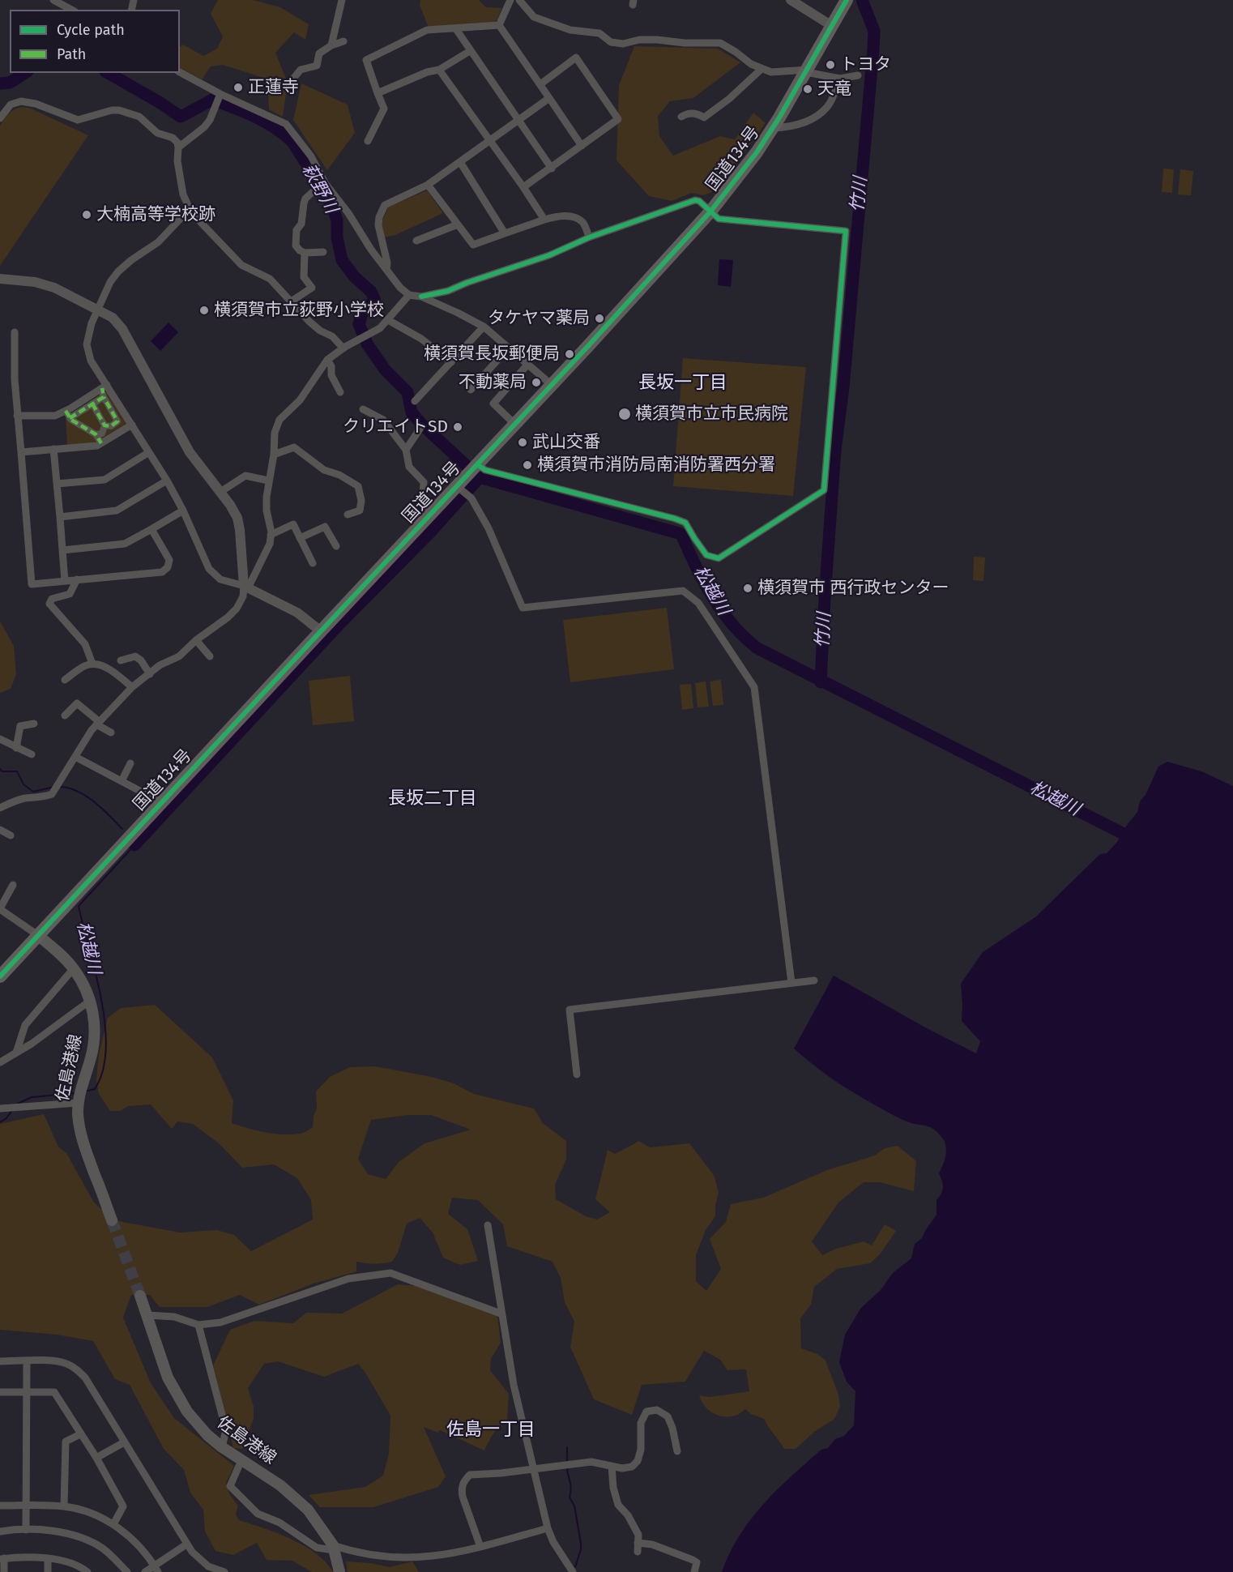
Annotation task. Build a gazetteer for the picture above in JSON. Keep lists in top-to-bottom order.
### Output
{
  "streets": {
    "highway": ["国道134号"],
    "main road": ["佐島港線"]
  },
  "crossings": [
    ["国道134号", "佐島港線"]
  ],
  "districts": ["長坂一丁目", "長坂二丁目", "佐島一丁目"],
  "water": ["萩野川", "竹川", "松越川"],
  "places": [
    "トヨタ",
    "正蓮寺",
    "天竜",
    "大楠高等学校跡",
    "横須賀市立荻野小学校",
    "タケヤマ薬局",
    "横須賀長坂郵便局",
    "不動薬局",
    "横須賀市立市民病院",
    "クリエイトSD",
    "武山交番",
    "横須賀市消防局南消防署西分署",
    "横須賀市 西行政センター"
  ],
  "legend": ["Cycle path", "Path"]
}
